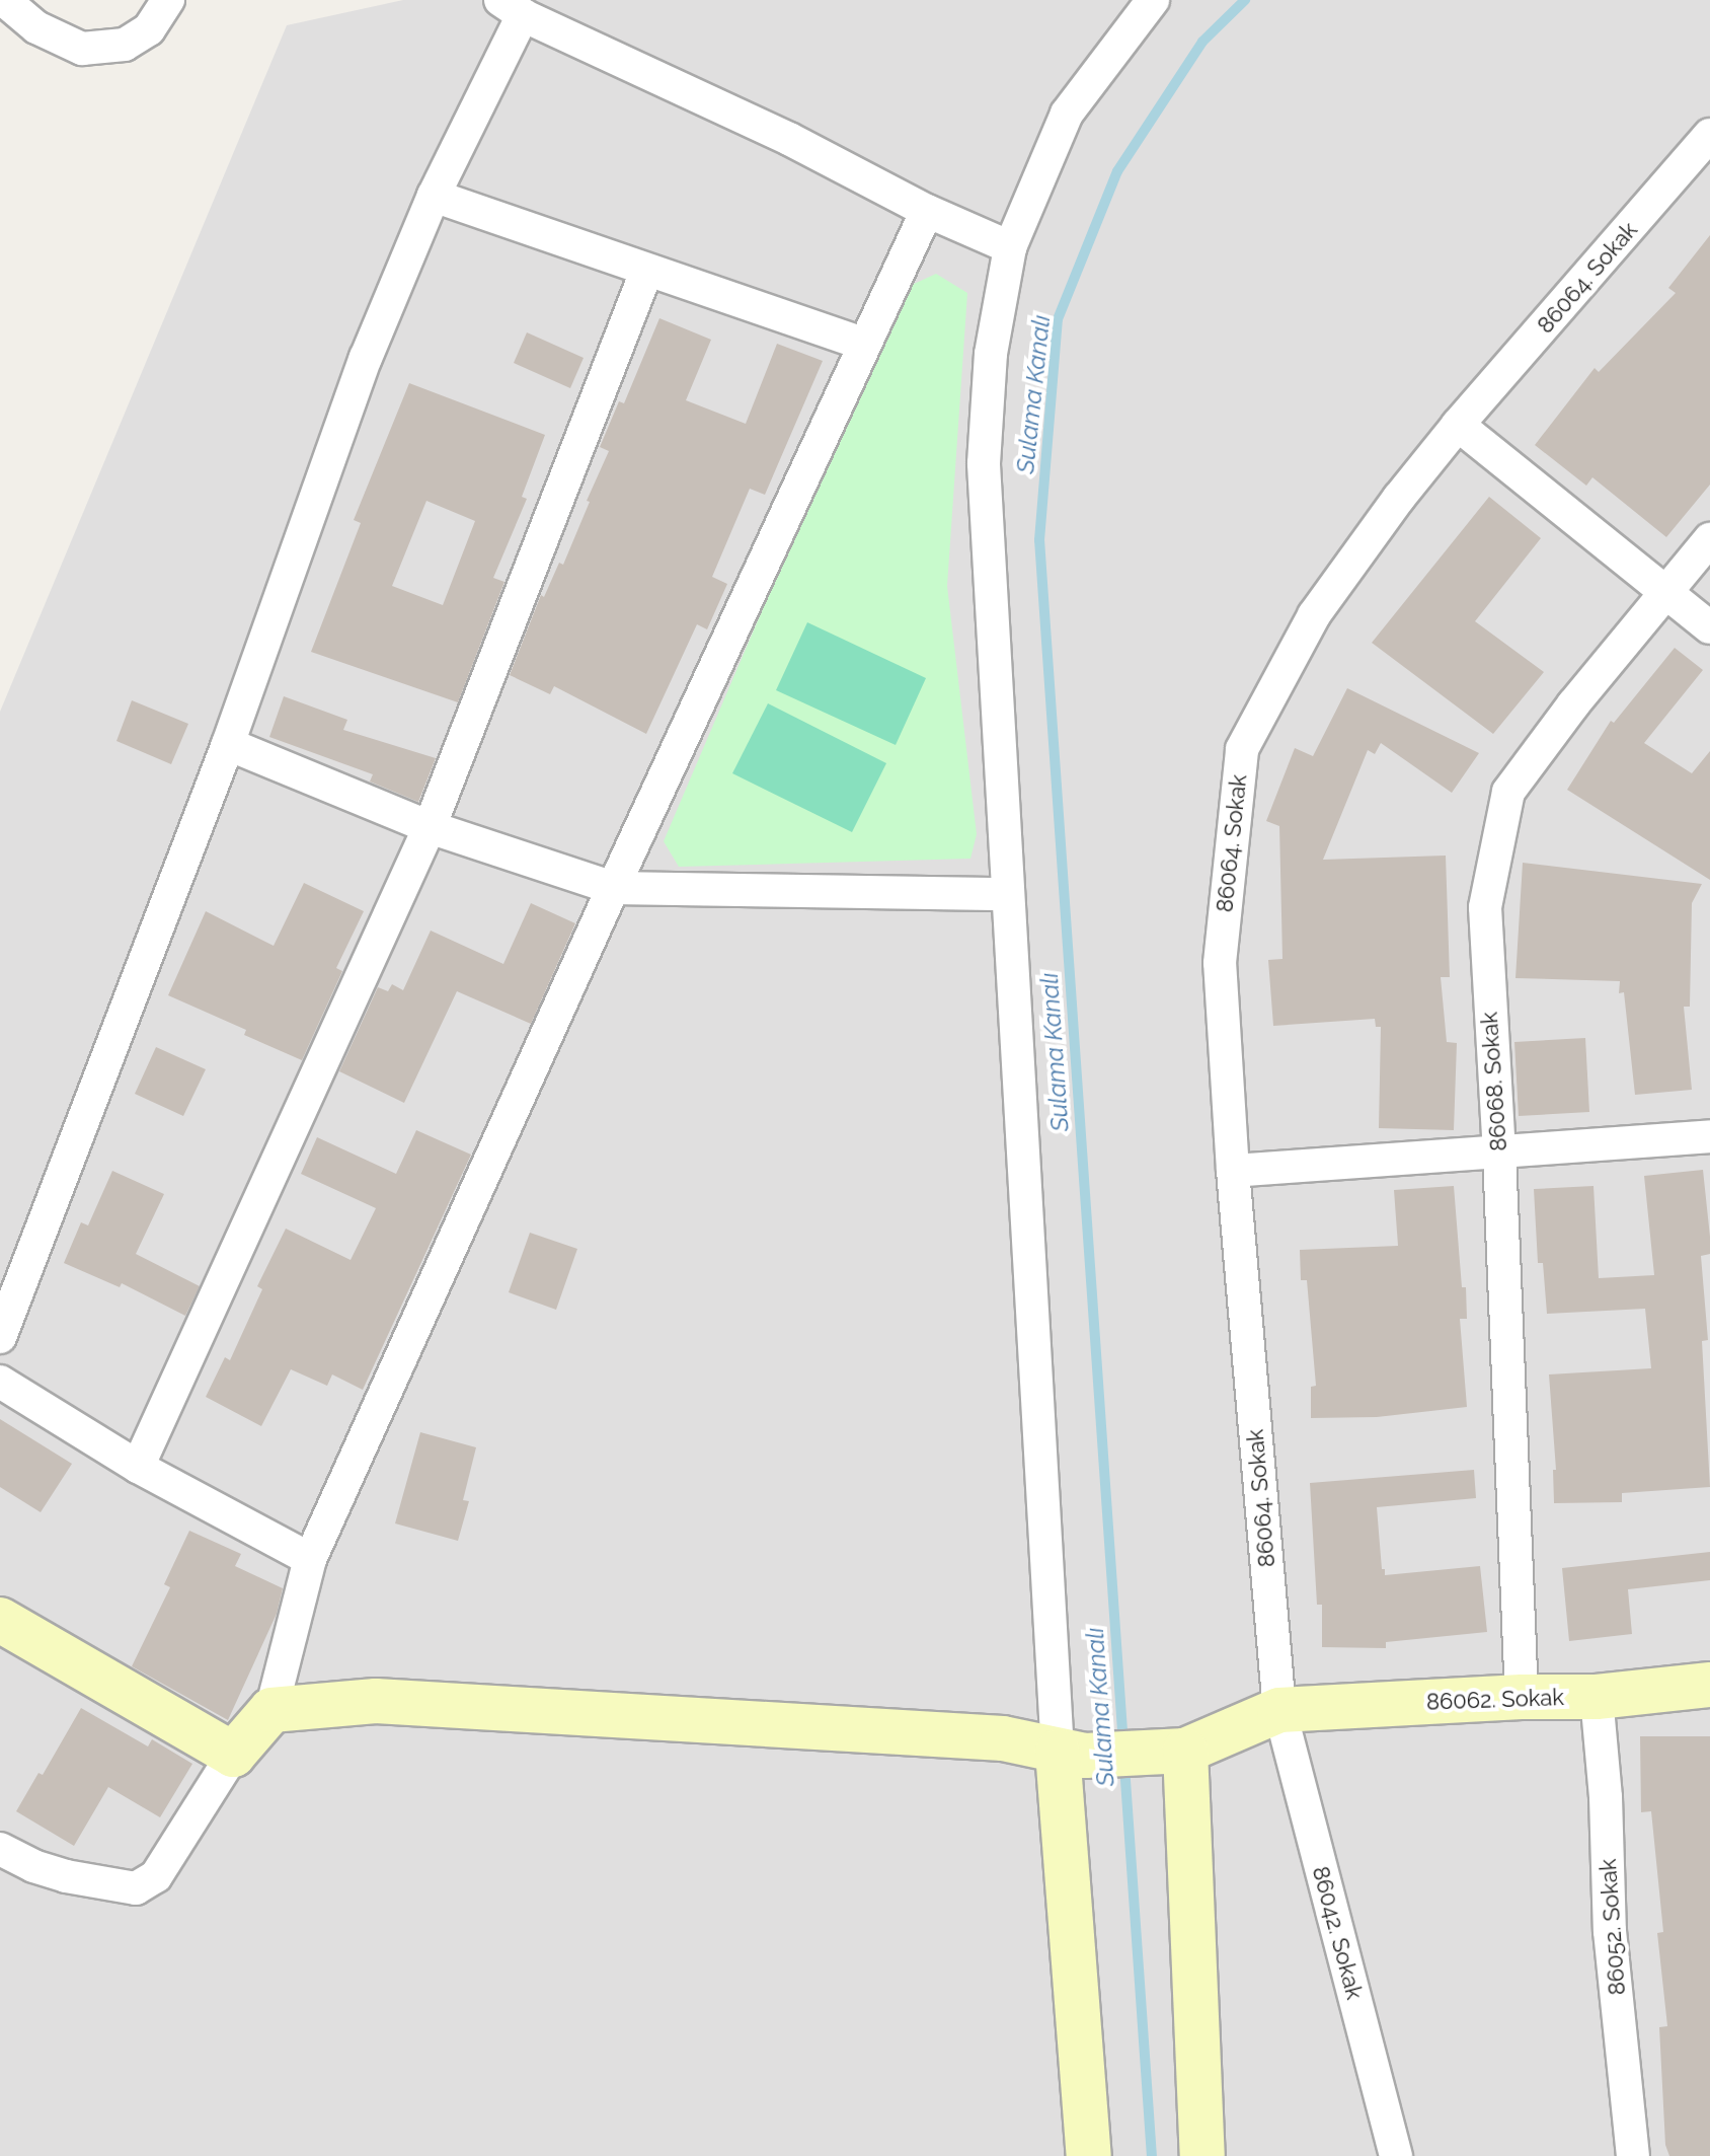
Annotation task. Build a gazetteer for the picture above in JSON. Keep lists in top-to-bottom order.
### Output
{
  "streets": {
    "main road": ["86062. Sokak"],
    "street": [
      "86064. Sokak",
      "86068. Sokak",
      "86052. Sokak",
      "86042. Sokak"
    ]
  },
  "crossings": [
    ["86064. Sokak", "86062. Sokak"],
    ["86064. Sokak", "86042. Sokak"],
    ["86068. Sokak", "86062. Sokak"],
    ["86062. Sokak", "86052. Sokak"],
    ["86062. Sokak", "86042. Sokak"]
  ],
  "water": ["Sulama Kanalı"]
}
